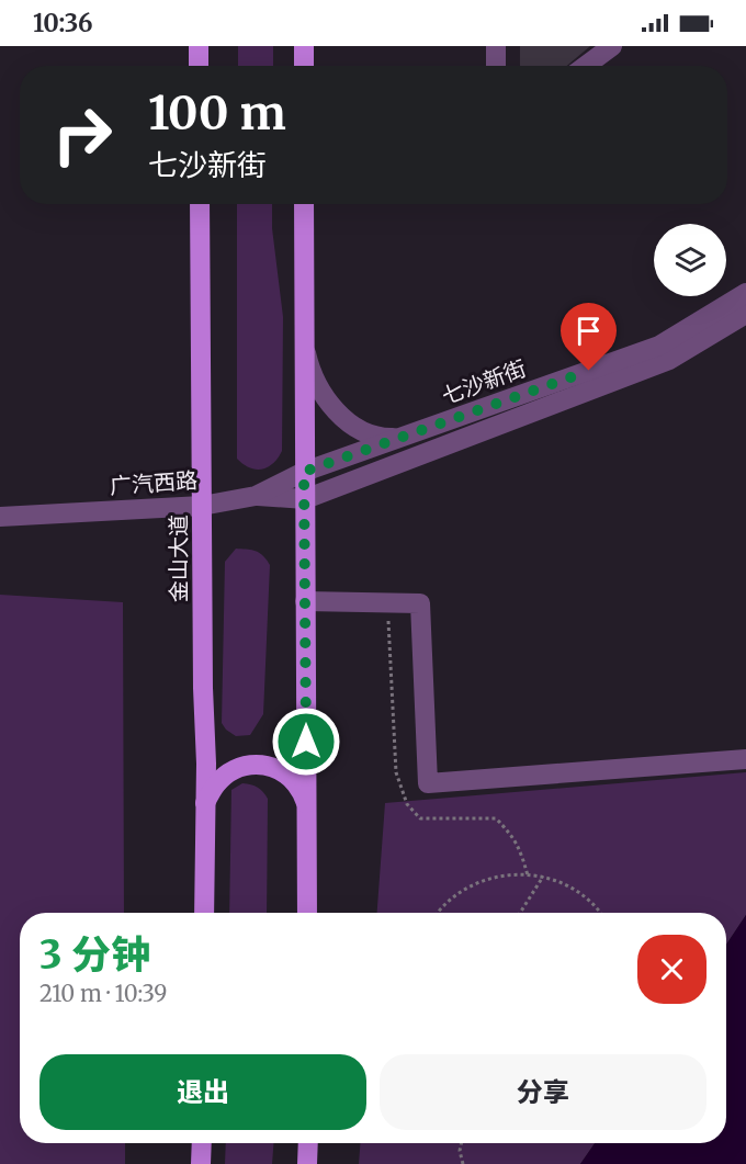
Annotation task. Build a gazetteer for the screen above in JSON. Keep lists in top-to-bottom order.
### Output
{
  "streets": {
    "main road": ["金山大道"],
    "street": ["七沙新街", "广汽西路"]
  },
  "crossings": [
    ["七沙新街", "广汽西路"],
    ["广汽西路", "金山大道"]
  ],
  "page": {
    "status": "10:36",
    "turn": ["100 m", "七沙新街"],
    "heading": ["3 分钟", "210 m · 10:39"],
    "buttons": ["退出", "分享"]
  }
}
